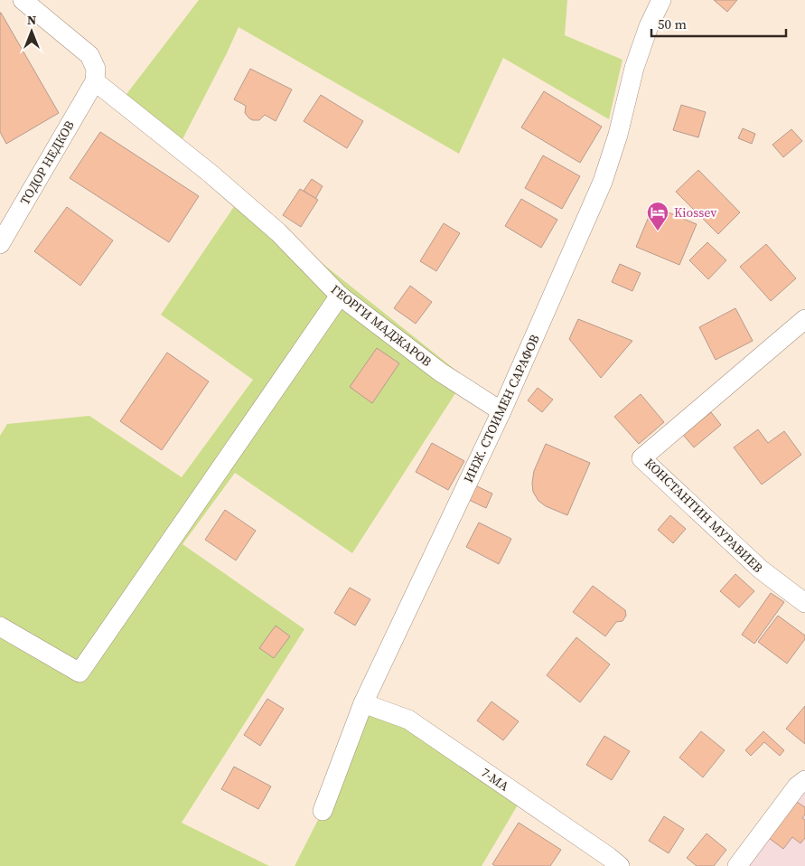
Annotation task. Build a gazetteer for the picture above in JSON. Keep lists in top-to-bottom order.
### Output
{
  "streets": {
    "street": [
      "ТОДОР НЕДКОВ",
      "ГЕОРГИ МАДЖАРОВ",
      "ИНЖ. СТОИМЕН САРАФОВ",
      "КОНСТАНТИН МУРАВИЕВ",
      "7-МА"
    ]
  },
  "crossings": [
    ["ТОДОР НЕДКОВ", "ГЕОРГИ МАДЖАРОВ"],
    ["ГЕОРГИ МАДЖАРОВ", "ИНЖ. СТОИМЕН САРАФОВ"],
    ["ИНЖ. СТОИМЕН САРАФОВ", "7-МА"]
  ],
  "places": {
    "hotel": ["Kiossev"]
  },
  "scale_bar": "50 m",
  "north": "top"
}
